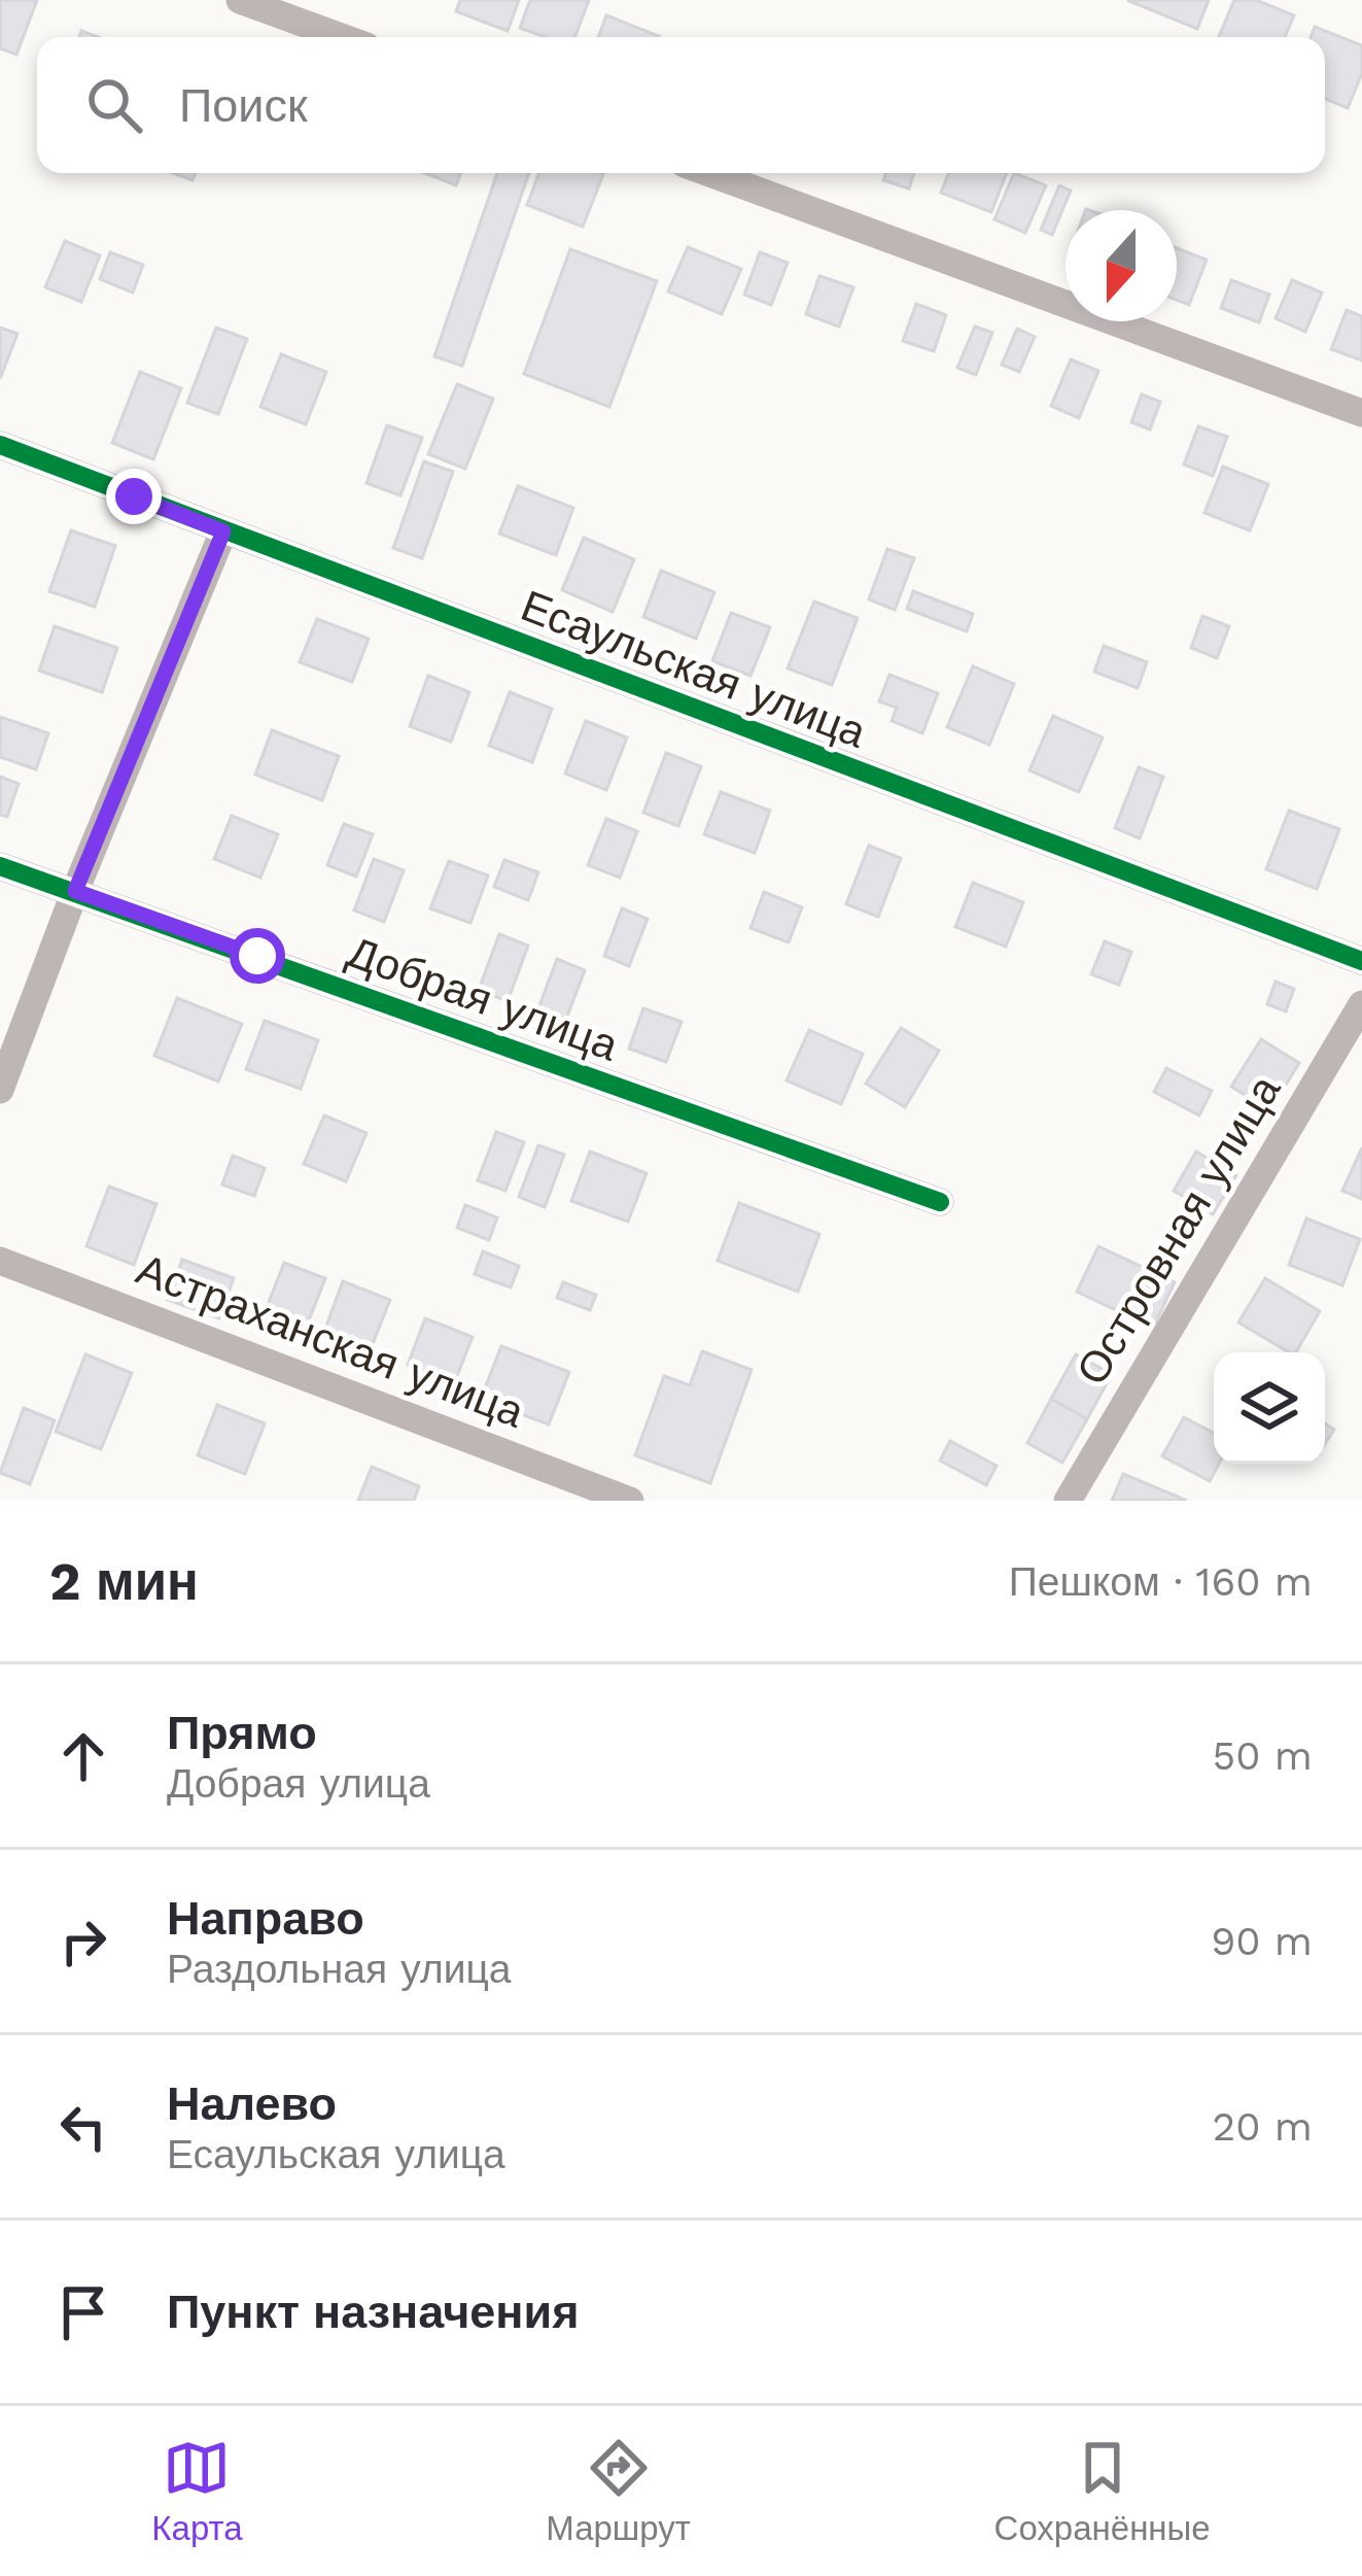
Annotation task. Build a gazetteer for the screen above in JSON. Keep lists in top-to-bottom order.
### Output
{
  "streets": {
    "street": [
      "Есаульская улица",
      "Добрая улица",
      "Островная улица",
      "Астраханская улица"
    ]
  },
  "north": "bottom",
  "page": {
    "search": "Поиск",
    "heading": ["2 мин", "Пешком · 160 m"],
    "list": [
      ["Прямо", "Добрая улица", "50 m"],
      ["Направо", "Раздольная улица", "90 m"],
      ["Налево", "Есаульская улица", "20 m"],
      "Пункт назначения"
    ],
    "nav": ["Карта", "Маршрут", "Сохранённые"]
  }
}
